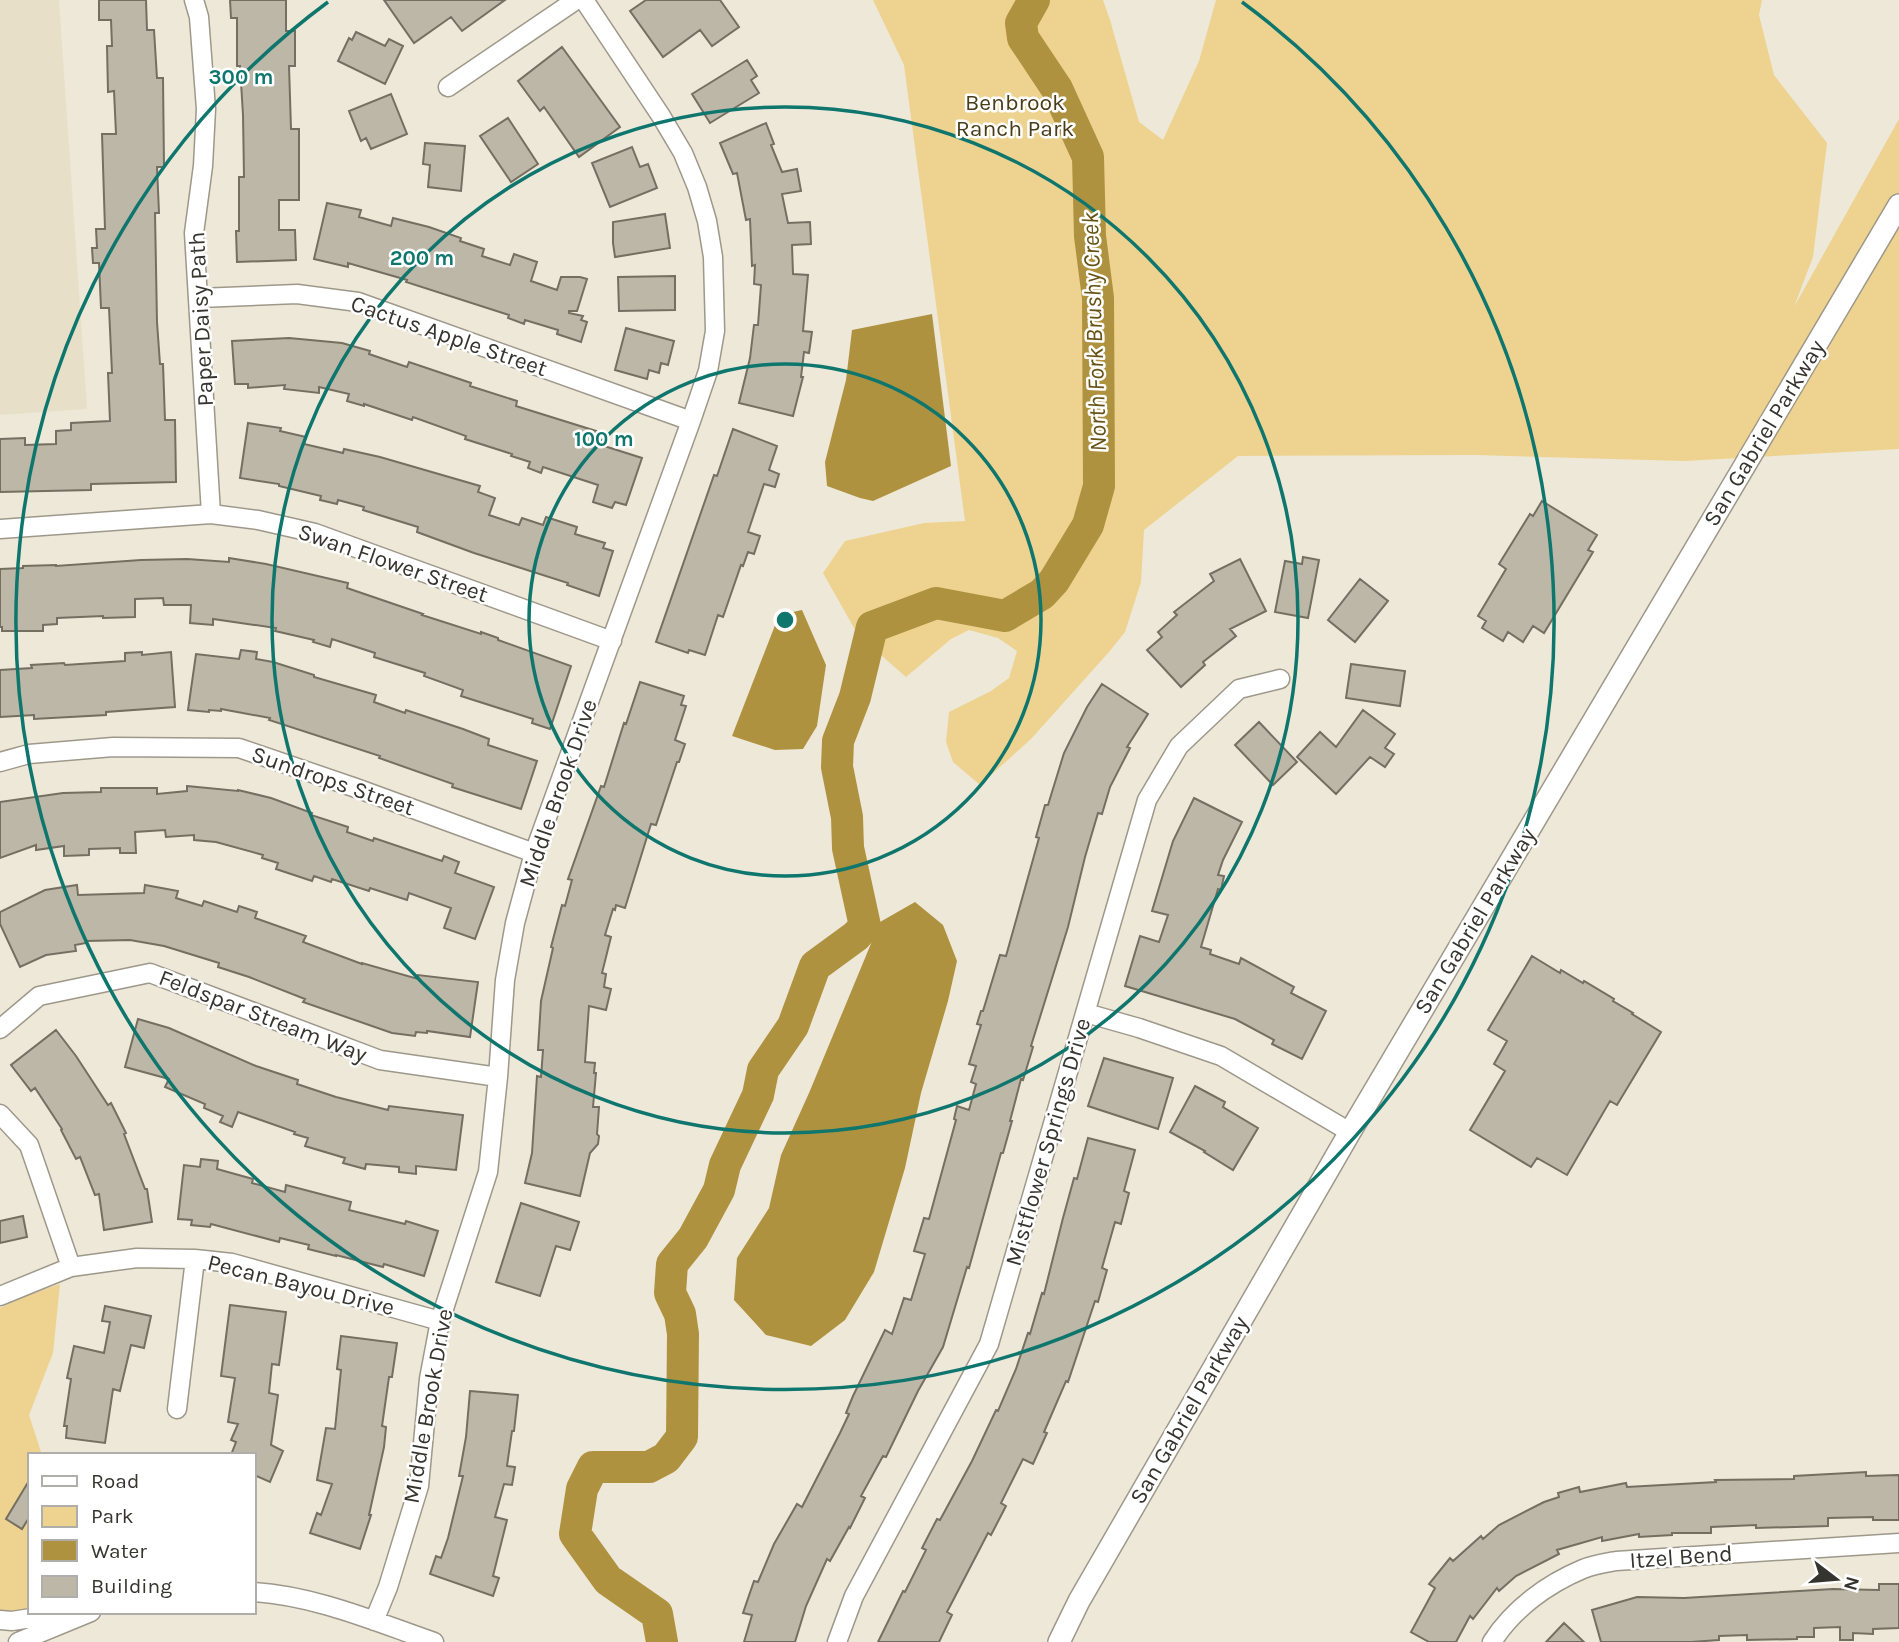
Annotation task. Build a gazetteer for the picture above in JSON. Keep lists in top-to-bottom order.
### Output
{
  "streets": {
    "street": [
      "Paper Daisy Path",
      "Cactus Apple Street",
      "San Gabriel Parkway",
      "Swan Flower Street",
      "Sundrops Street",
      "Middle Brook Drive",
      "Feldspar Stream Way",
      "Mistflower Springs Drive",
      "Pecan Bayou Drive",
      "Itzel Bend"
    ]
  },
  "crossings": [
    ["Paper Daisy Path", "Cactus Apple Street"],
    ["Paper Daisy Path", "Swan Flower Street"],
    ["Cactus Apple Street", "Middle Brook Drive"],
    ["Swan Flower Street", "Middle Brook Drive"],
    ["Sundrops Street", "Middle Brook Drive"],
    ["Middle Brook Drive", "Feldspar Stream Way"],
    ["Middle Brook Drive", "Pecan Bayou Drive"]
  ],
  "water": ["North Fork Brushy Creek"],
  "parks": ["Benbrook Ranch Park"],
  "legend": [
    "Road",
    "Park",
    "Water",
    "Building"
  ],
  "north": "right",
  "rings": ["300 m", "200 m", "100 m"]
}
